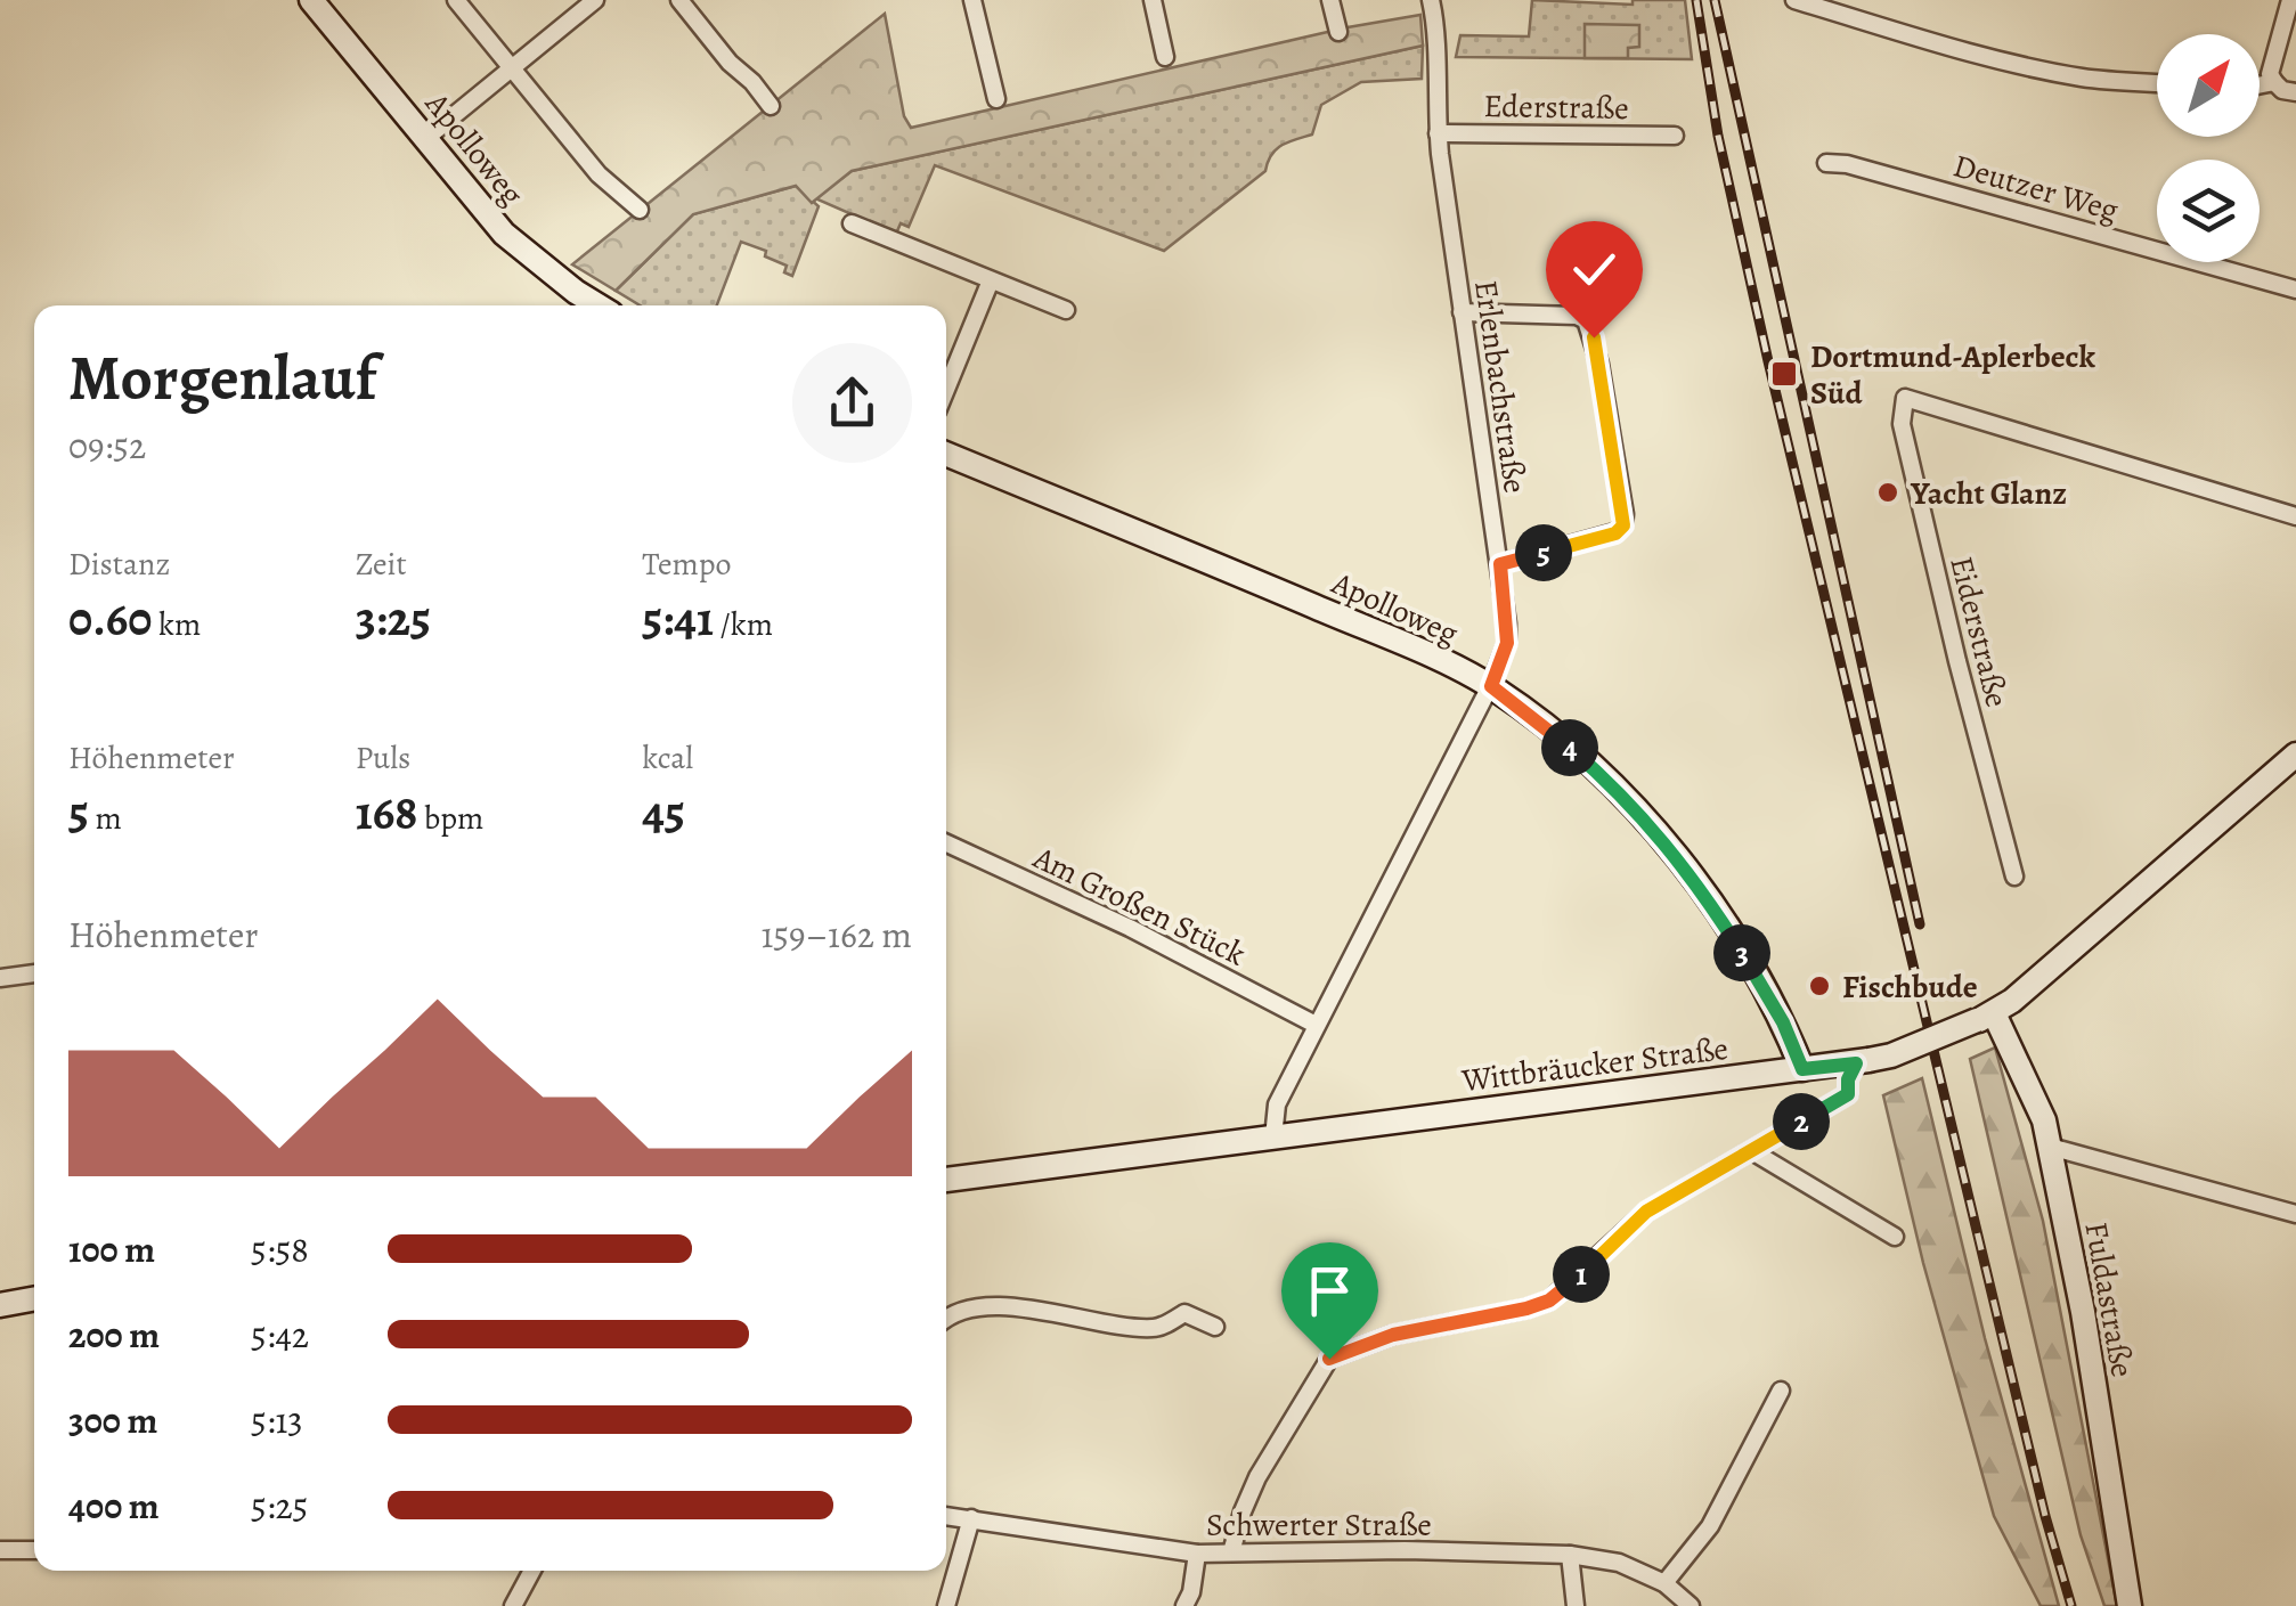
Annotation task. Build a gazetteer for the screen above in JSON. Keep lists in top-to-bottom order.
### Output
{
  "streets": {
    "street": [
      "Ederstraße",
      "Apolloweg",
      "Deutzer Weg",
      "Erlenbachstraße",
      "Eiderstraße",
      "Am Großen Stück",
      "Wittbräucker Straße",
      "Fuldastraße",
      "Schwerter Straße"
    ]
  },
  "crossings": [
    ["Ederstraße", "Erlenbachstraße"],
    ["Apolloweg", "Erlenbachstraße"],
    ["Apolloweg", "Wittbräucker Straße"],
    ["Erlenbachstraße", "Am Großen Stück"],
    ["Erlenbachstraße", "Wittbräucker Straße"],
    ["Wittbräucker Straße", "Fuldastraße"]
  ],
  "places": {
    "transit": ["Dortmund-Aplerbeck Süd"],
    "other": ["Yacht Glanz", "Fischbude"]
  },
  "north": "top right",
  "page": {
    "heading": ["Morgenlauf", "09:52"],
    "stats": [
      ["Distanz", "0.60 km"],
      ["Zeit", "3:25"],
      ["Tempo", "5:41 /km"],
      ["Höhenmeter", "5 m"],
      ["Puls", "168 bpm"],
      ["kcal", "45"]
    ],
    "pins": [
      "5",
      "4",
      "3",
      "2",
      "1"
    ],
    "chart": ["Höhenmeter", "159–162 m"],
    "list": [
      {
        "name": "100 m",
        "note": "5:58"
      },
      {
        "name": "200 m",
        "note": "5:42"
      },
      {
        "name": "300 m",
        "note": "5:13"
      },
      {
        "name": "400 m",
        "note": "5:25"
      }
    ]
  }
}
